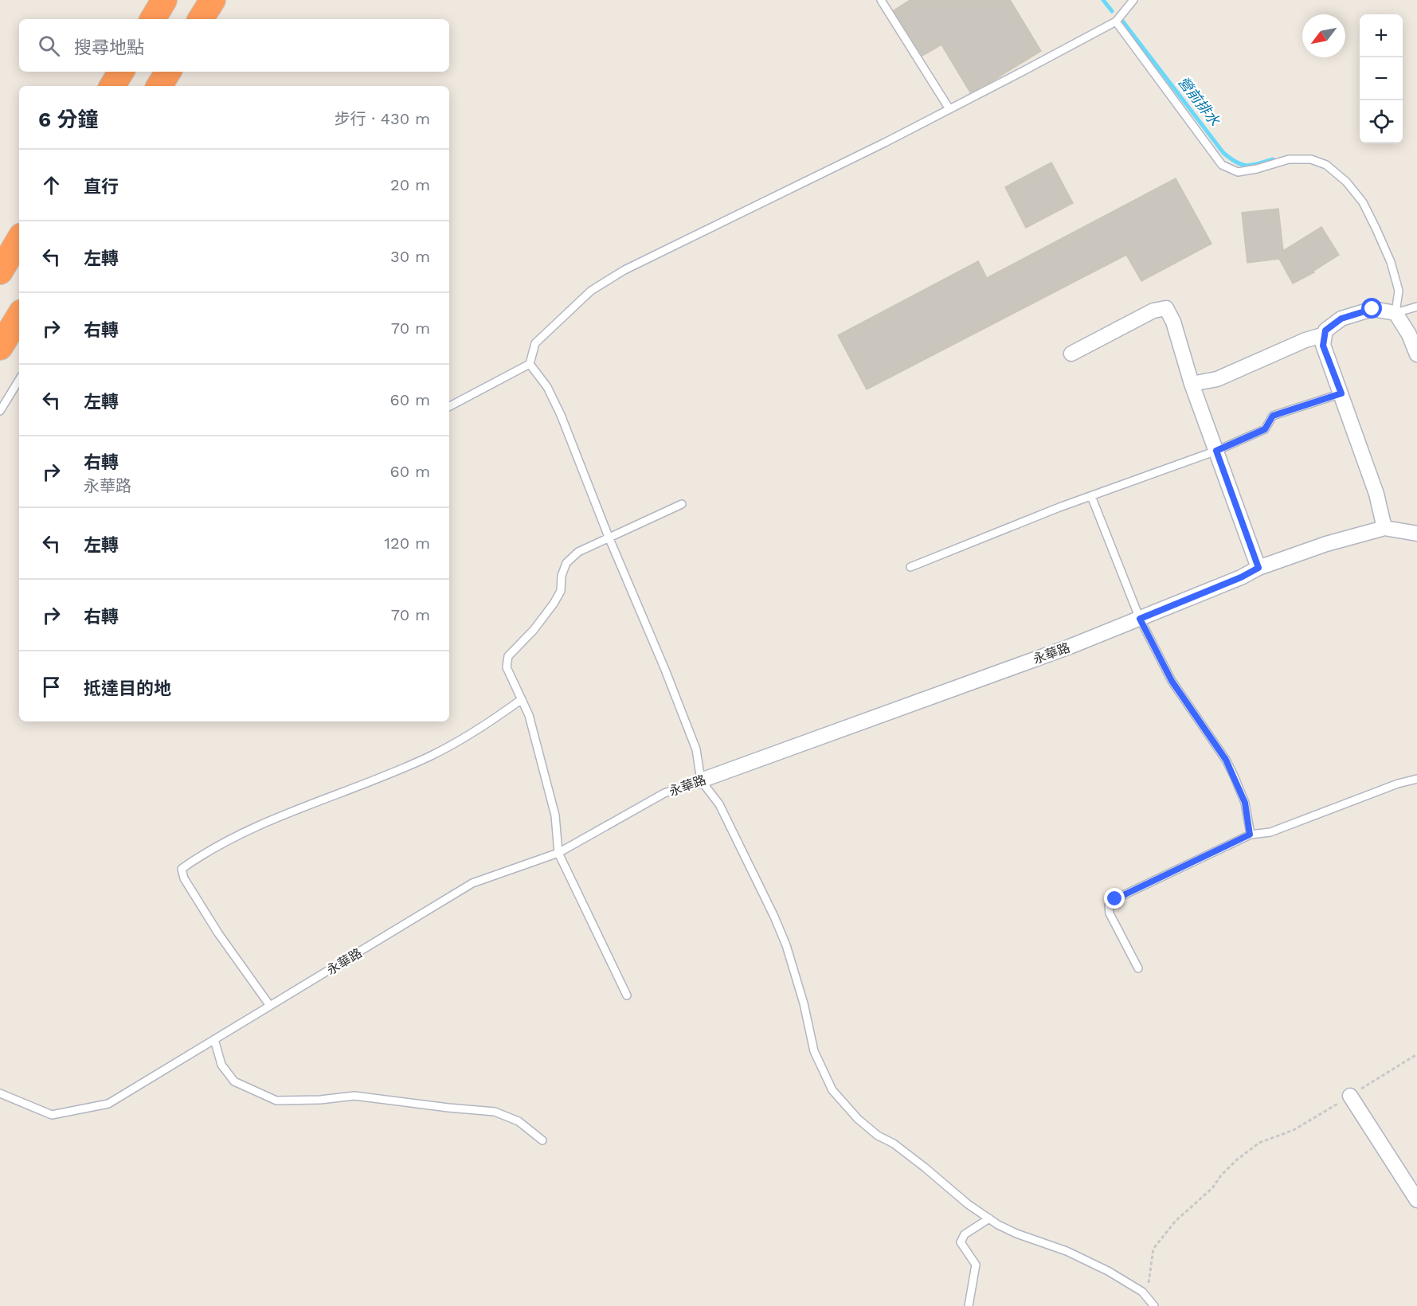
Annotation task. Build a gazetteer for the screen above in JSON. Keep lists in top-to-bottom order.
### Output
{
  "streets": {
    "street": ["永華路"]
  },
  "water": ["營前排水"],
  "north": "bottom left",
  "page": {
    "map_buttons": ["+", "−"],
    "search": "搜尋地點",
    "heading": ["6 分鐘", "步行 · 430 m"],
    "list": [
      ["直行", "20 m"],
      ["左轉", "30 m"],
      ["右轉", "70 m"],
      ["左轉", "60 m"],
      ["右轉", "永華路", "60 m"],
      ["左轉", "120 m"],
      ["右轉", "70 m"],
      "抵達目的地"
    ]
  }
}
